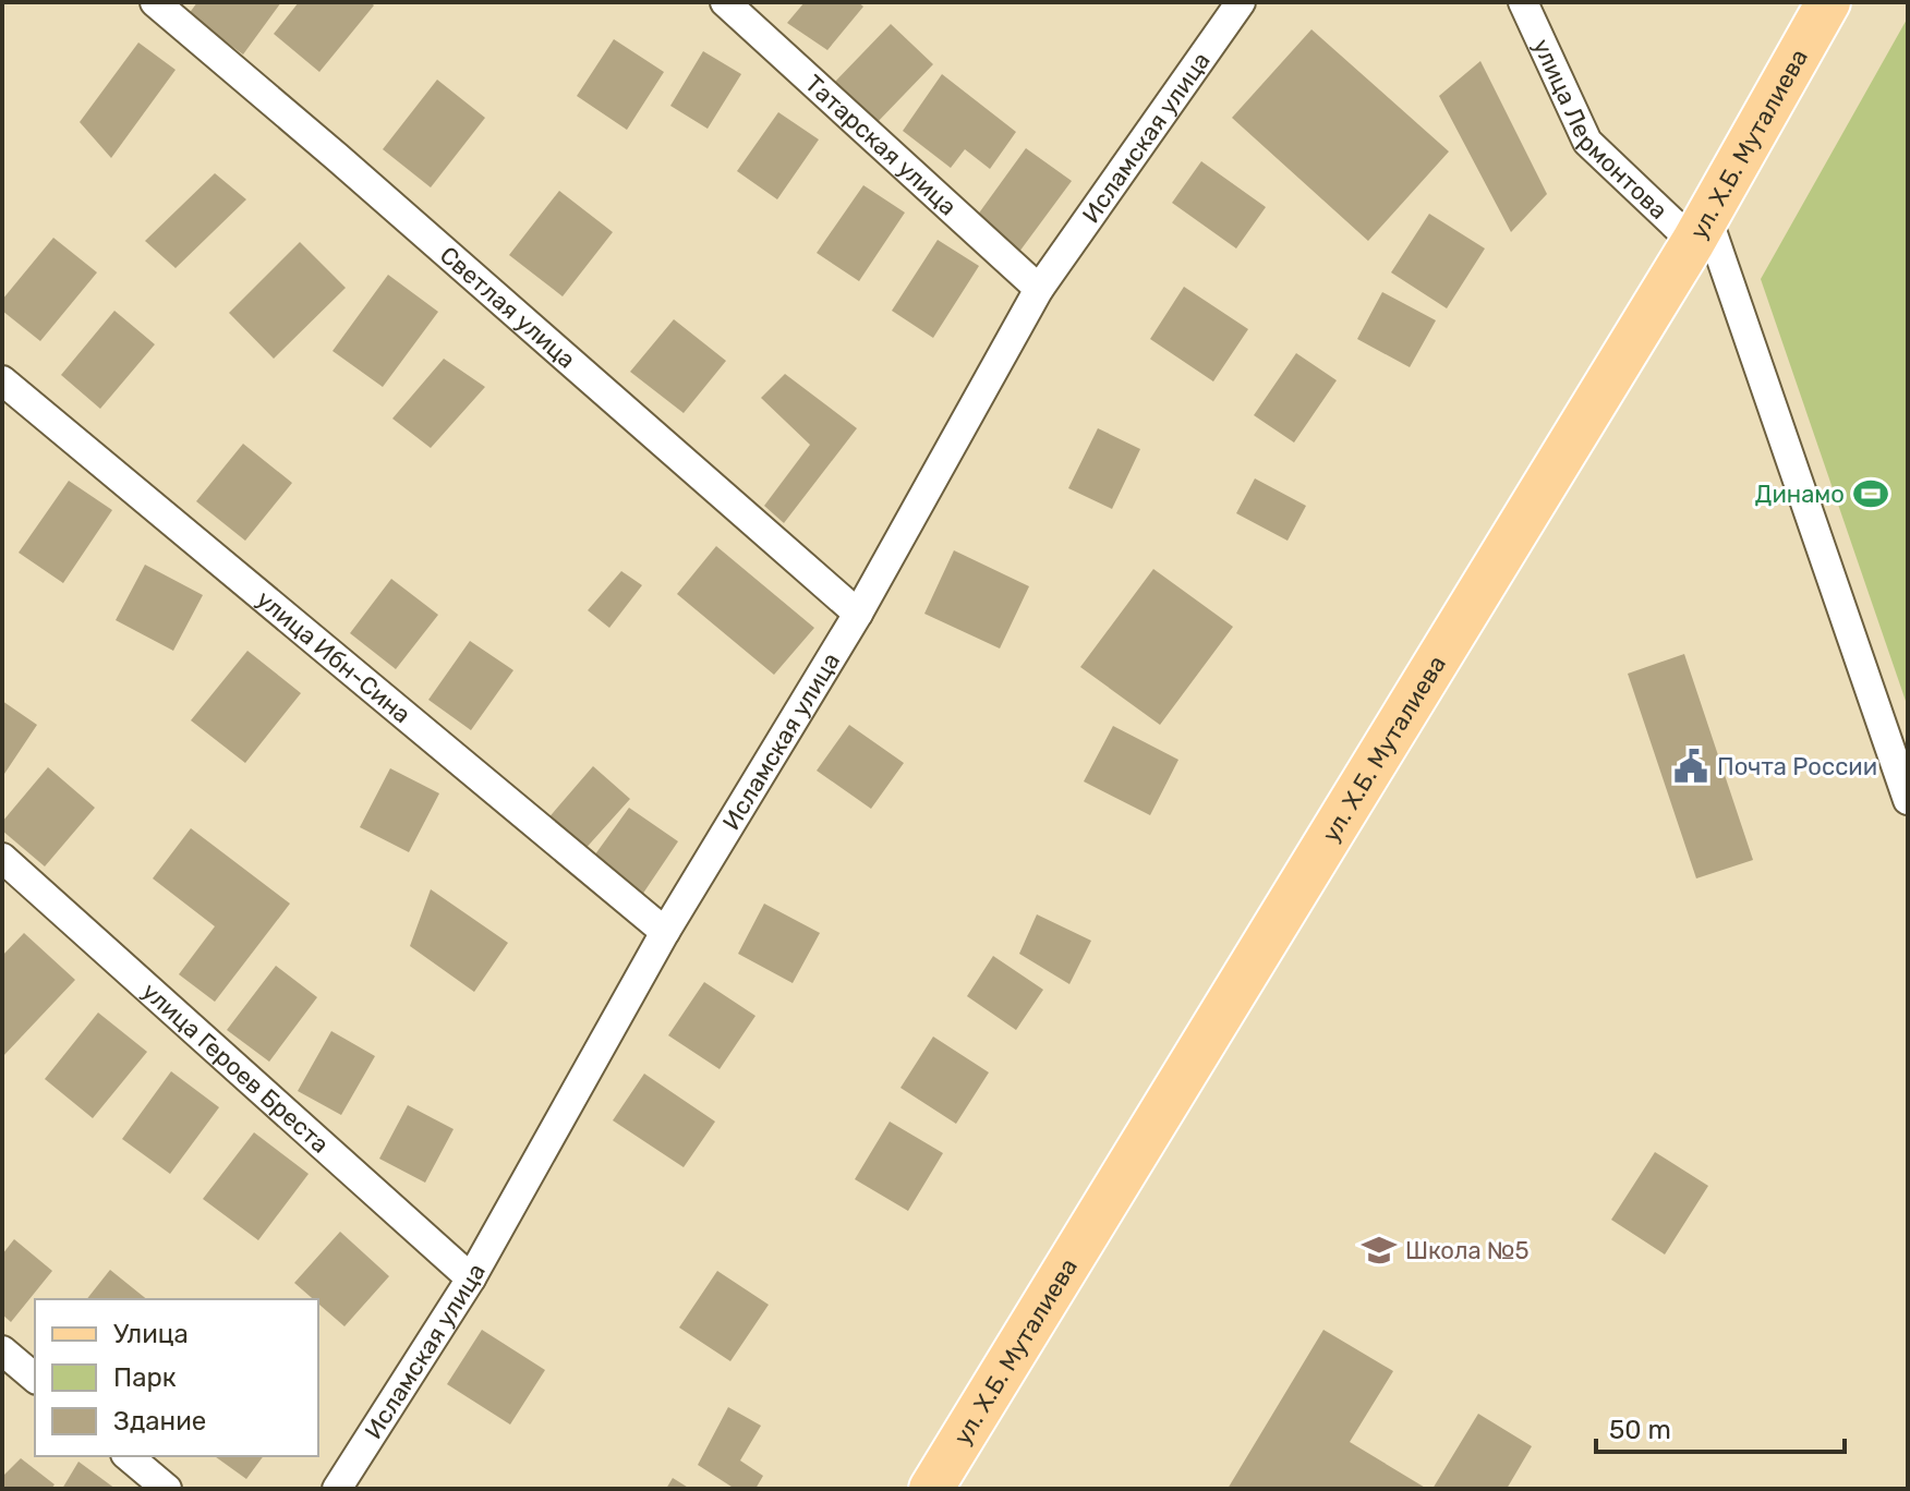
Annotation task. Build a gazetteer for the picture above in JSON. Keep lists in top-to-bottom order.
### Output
{
  "streets": {
    "main road": ["ул. Х.Б. Муталиева"],
    "street": [
      "улица Лермонтова",
      "Исламская улица",
      "Татарская улица",
      "Светлая улица",
      "улица Ибн-Сина",
      "улица Героев Бреста"
    ]
  },
  "crossings": [
    ["улица Лермонтова", "ул. Х.Б. Муталиева"],
    ["Исламская улица", "Татарская улица"],
    ["Исламская улица", "Светлая улица"],
    ["Исламская улица", "улица Ибн-Сина"],
    ["Исламская улица", "улица Героев Бреста"]
  ],
  "places": {
    "sports": ["Динамо"],
    "public building": ["Почта России"],
    "school or university": ["Школа №5"]
  },
  "legend": ["Улица", "Парк", "Здание"],
  "scale_bar": "50 m"
}
